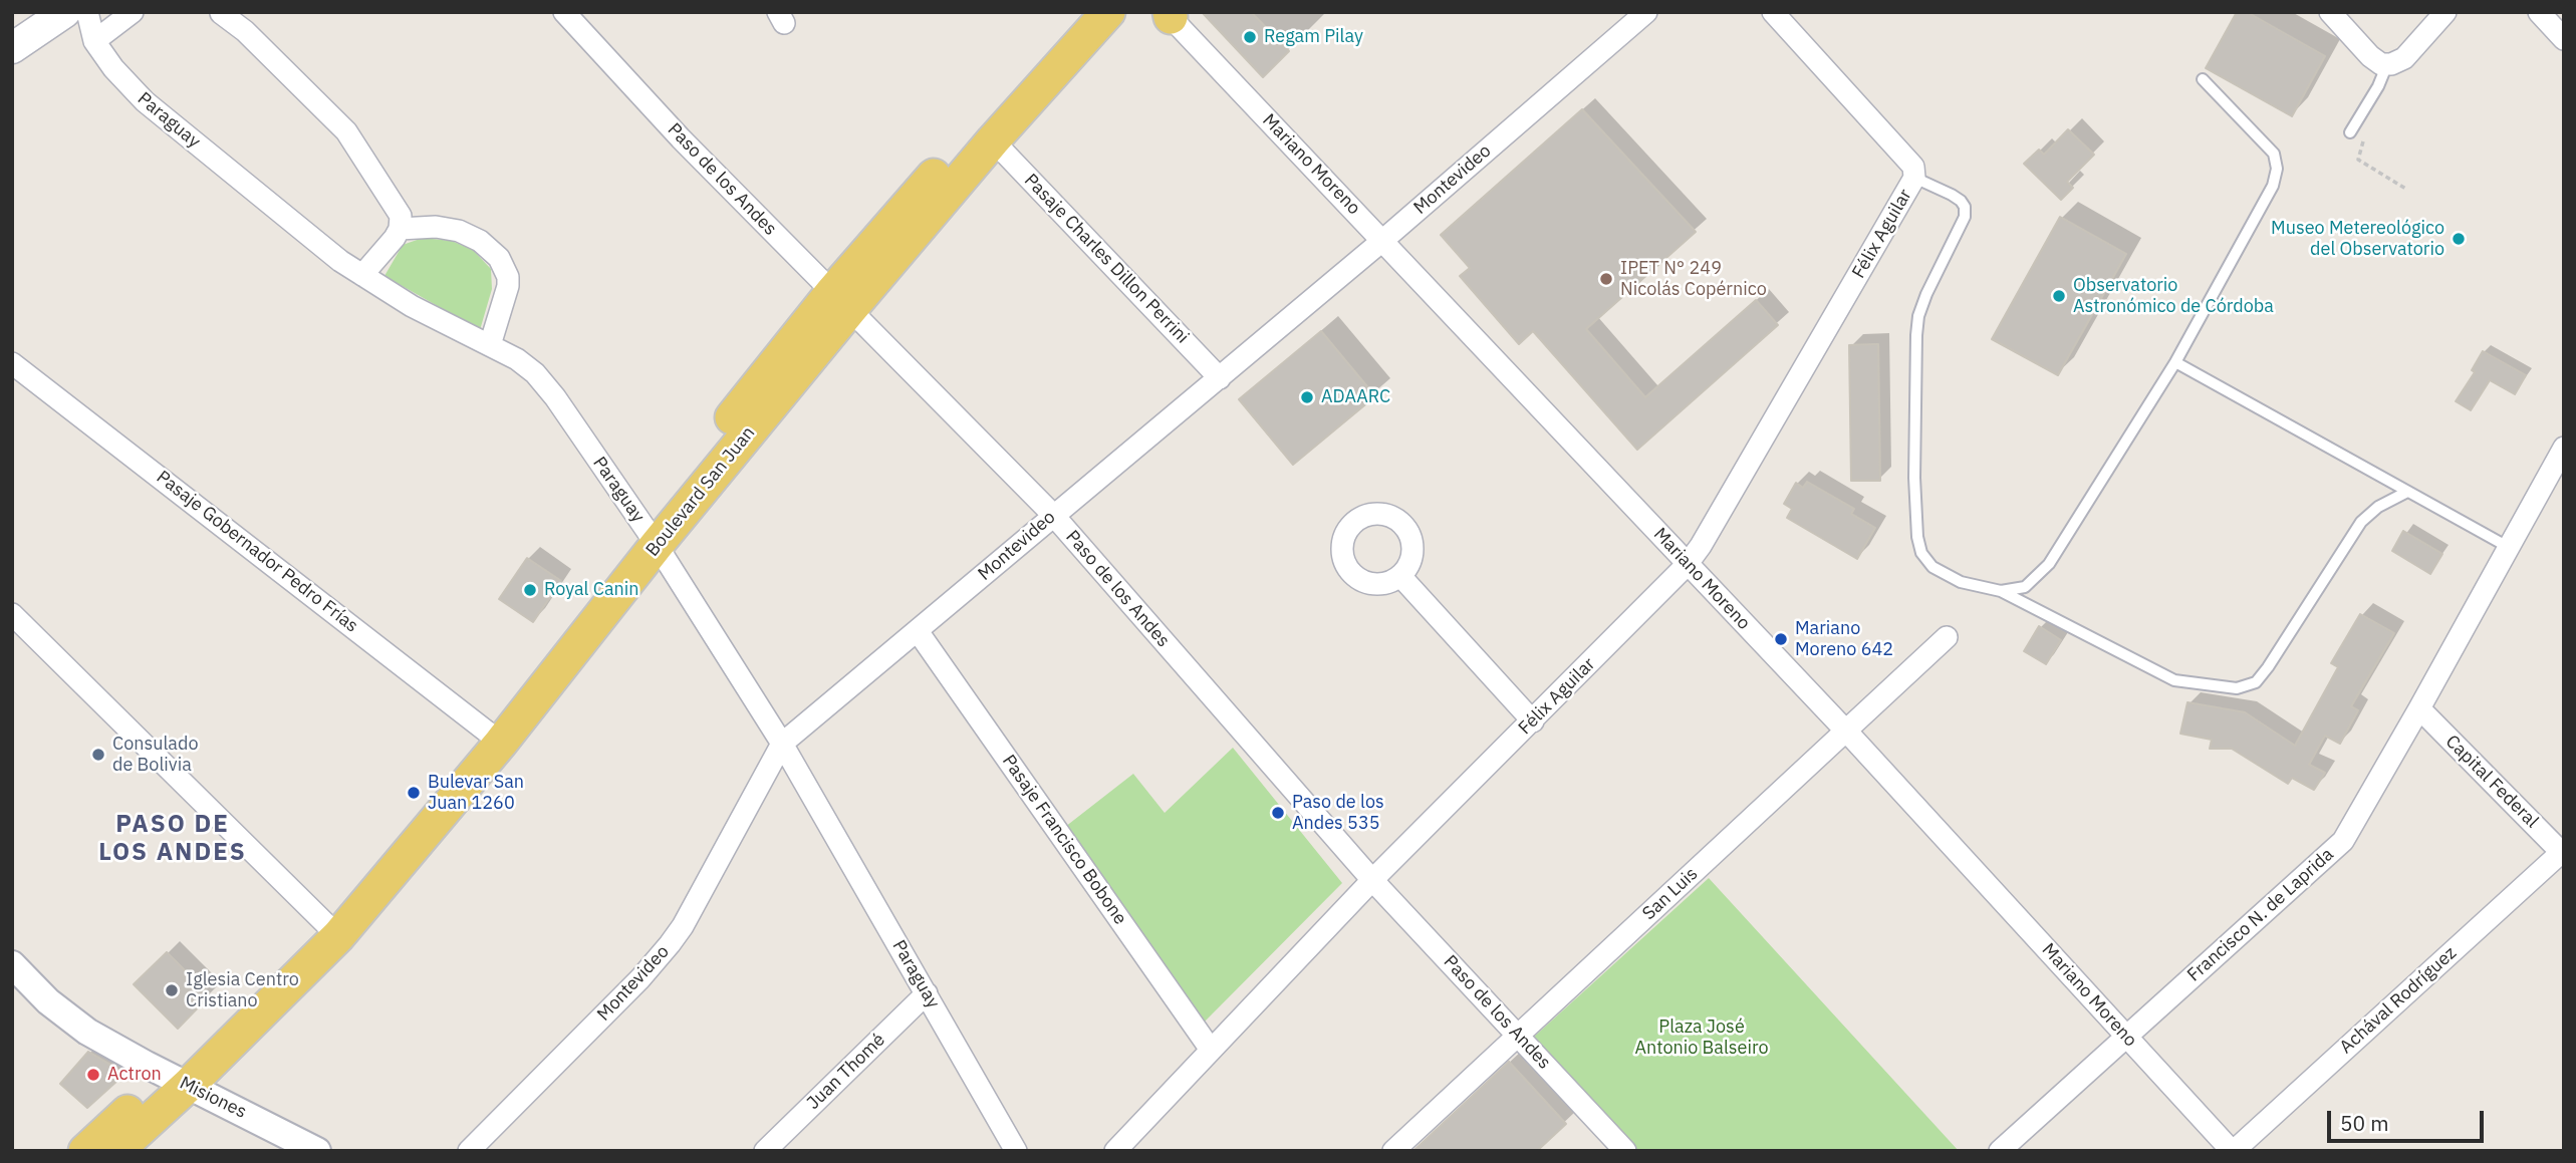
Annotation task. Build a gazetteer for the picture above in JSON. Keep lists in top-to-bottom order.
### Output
{
  "streets": {
    "main road": ["Boulevard San Juan"],
    "street": [
      "Paraguay",
      "Mariano Moreno",
      "Paso de los Andes",
      "Montevideo",
      "Félix Aguilar",
      "Pasaje Charles Dillon Perrini",
      "Pasaje Gobernador Pedro Frías",
      "Capital Federal",
      "Pasaje Francisco Bobone",
      "San Luis",
      "Francisco N. de Laprida",
      "Achával Rodríguez",
      "Juan Thomé",
      "Misiones"
    ]
  },
  "crossings": [
    ["Paraguay", "Montevideo"],
    ["Paraguay", "Boulevard San Juan"],
    ["Paraguay", "Juan Thomé"],
    ["Mariano Moreno", "Montevideo"],
    ["Mariano Moreno", "Félix Aguilar"],
    ["Mariano Moreno", "San Luis"],
    ["Mariano Moreno", "Francisco N. de Laprida"],
    ["Mariano Moreno", "Achával Rodríguez"],
    ["Paso de los Andes", "Montevideo"],
    ["Paso de los Andes", "Félix Aguilar"],
    ["Paso de los Andes", "Boulevard San Juan"],
    ["Paso de los Andes", "San Luis"],
    ["Montevideo", "Pasaje Charles Dillon Perrini"],
    ["Montevideo", "Pasaje Francisco Bobone"],
    ["Félix Aguilar", "Pasaje Francisco Bobone"],
    ["Pasaje Charles Dillon Perrini", "Boulevard San Juan"],
    ["Boulevard San Juan", "Pasaje Gobernador Pedro Frías"],
    ["Boulevard San Juan", "Misiones"],
    ["Capital Federal", "Francisco N. de Laprida"],
    ["Capital Federal", "Achával Rodríguez"]
  ],
  "districts": ["PASO DE LOS ANDES"],
  "parks": ["Plaza José Antonio Balseiro"],
  "places": [
    "Regam Pilay",
    "Museo Metereológico del Observatorio",
    "IPET N° 249 Nicolás Copérnico",
    "Observatorio Astronómico de Córdoba",
    "ADAARC",
    "Royal Canin",
    "Mariano Moreno 642",
    "Consulado de Bolivia",
    "Bulevar San Juan 1260",
    "Paso de los Andes 535",
    "Iglesia Centro Cristiano",
    "Actron"
  ],
  "scale_bar": "50 m"
}
